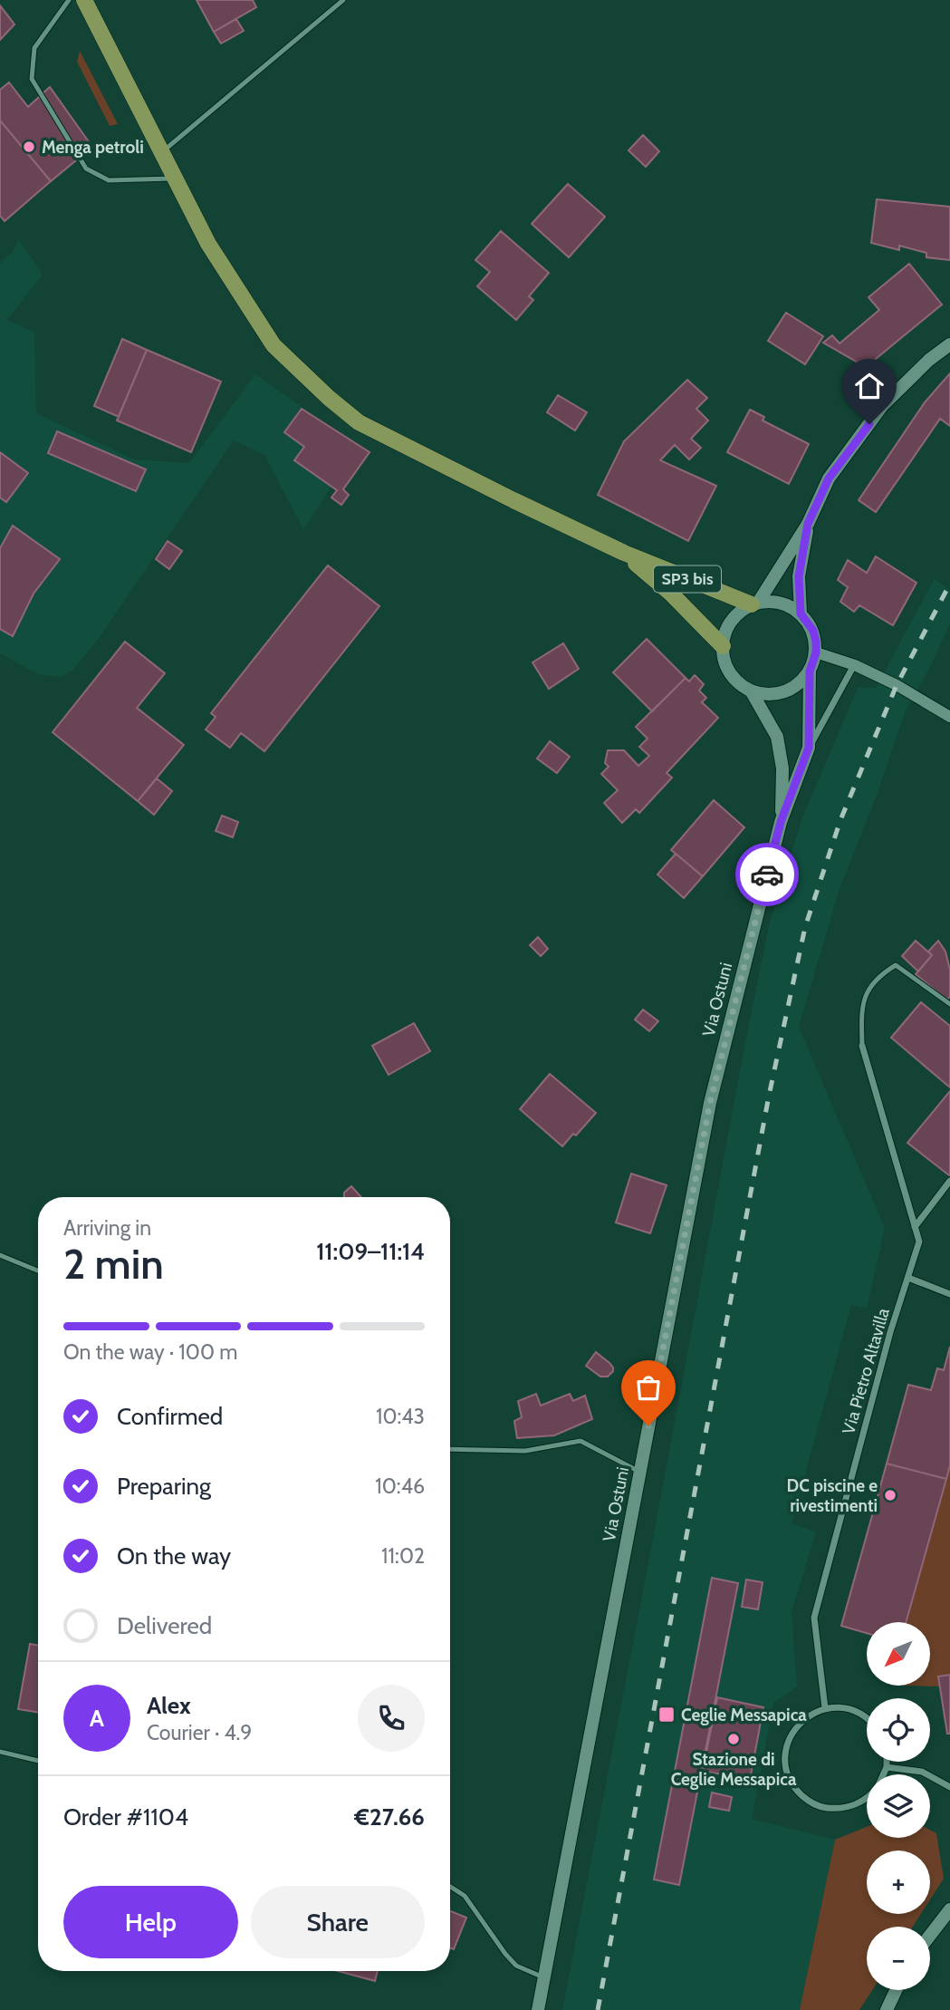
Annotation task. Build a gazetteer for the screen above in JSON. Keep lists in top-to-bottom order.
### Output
{
  "streets": {
    "main road": ["SP3 bis", "Via Ostuni"],
    "street": ["Via Pietro Altavilla"]
  },
  "places": {
    "other": ["Menga petroli", "DC piscine e rivestimenti", "Stazione di Ceglie Messapica"],
    "transit": ["Ceglie Messapica"]
  },
  "north": "bottom left",
  "page": {
    "heading": ["2 min", "Arriving in", "11:09–11:14"],
    "panel": [
      "Alex",
      "Courier · 4.9",
      "Order #1104",
      "€27.66"
    ],
    "bar": "On the way · 100 m",
    "list": [
      ["Confirmed", "10:43"],
      ["Preparing", "10:46"],
      ["On the way", "11:02"],
      "Delivered"
    ],
    "map_buttons": ["+", "−"],
    "round": "A",
    "buttons": ["Help", "Share"]
  }
}
